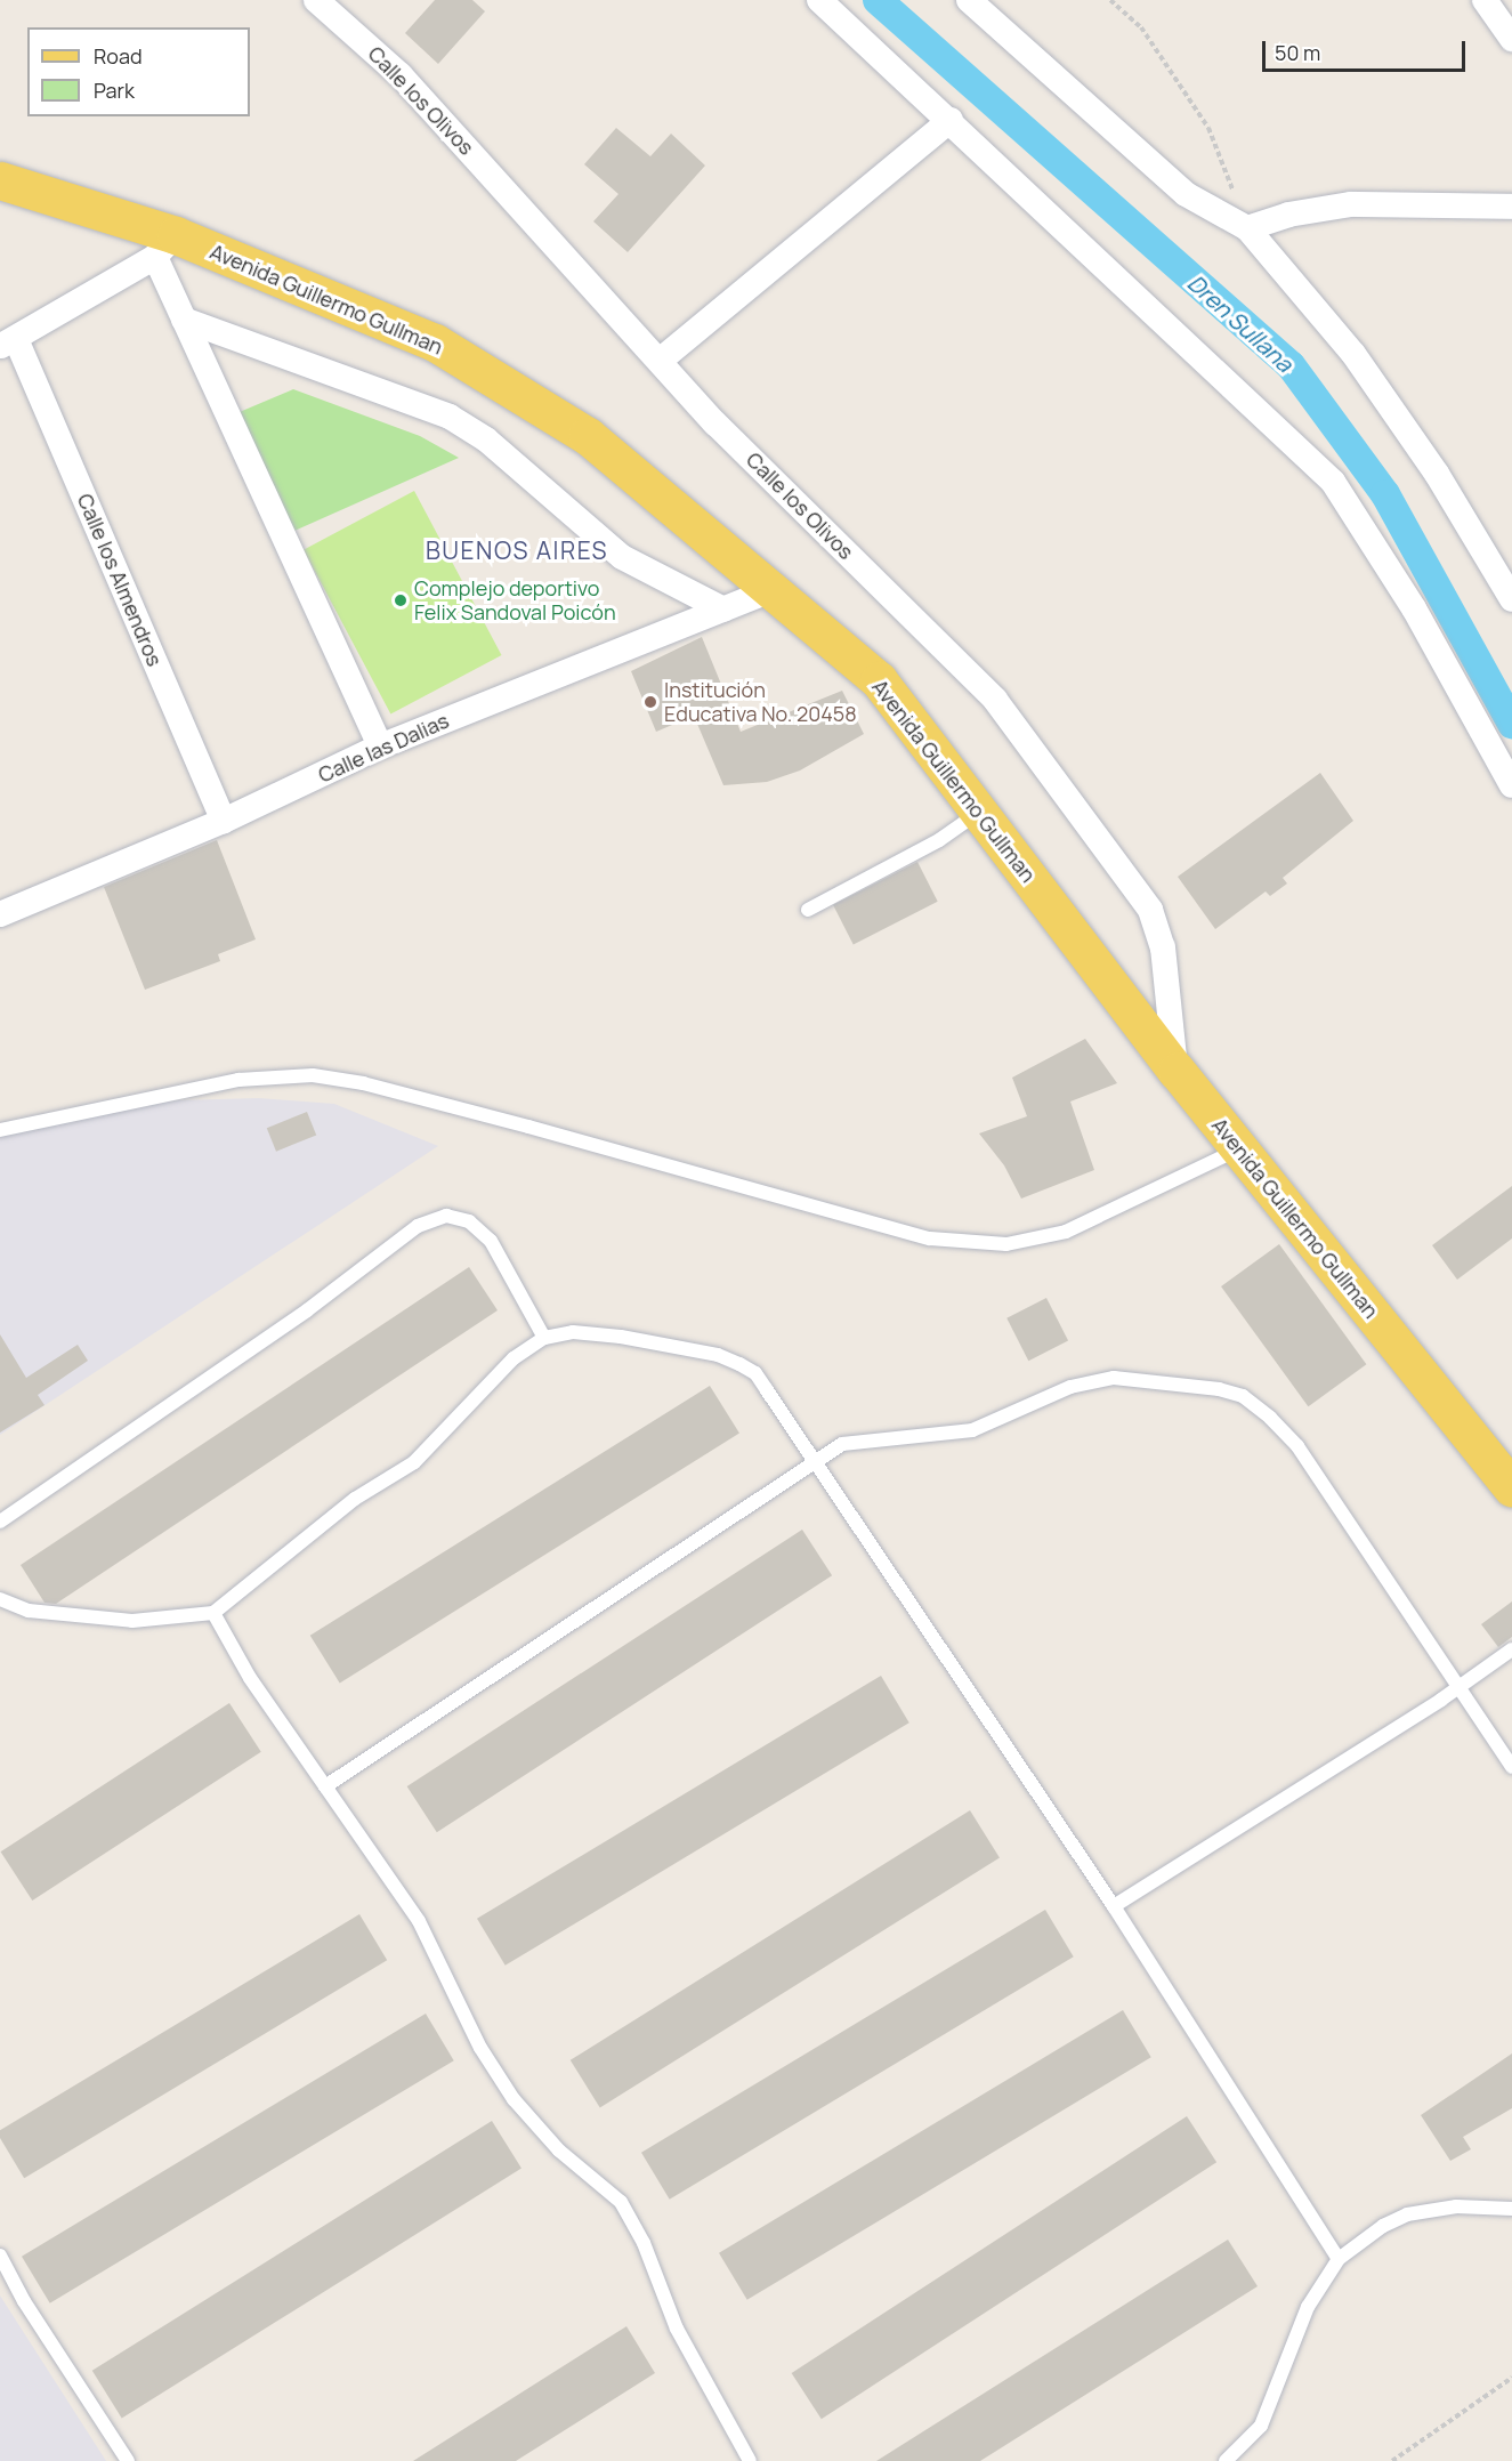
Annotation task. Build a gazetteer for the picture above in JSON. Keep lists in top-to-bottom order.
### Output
{
  "streets": {
    "main road": ["Avenida Guillermo Gullman"],
    "street": ["Calle los Olivos", "Calle los Almendros", "Calle las Dalias"]
  },
  "crossings": [
    ["Calle los Olivos", "Avenida Guillermo Gullman"],
    ["Avenida Guillermo Gullman", "Calle las Dalias"],
    ["Calle los Almendros", "Calle las Dalias"]
  ],
  "districts": ["BUENOS AIRES"],
  "water": ["Dren Sullana"],
  "places": ["Complejo deportivo Felix Sandoval Poicón", "Institución Educativa No. 20458"],
  "legend": ["Road", "Park"],
  "scale_bar": "50 m"
}
